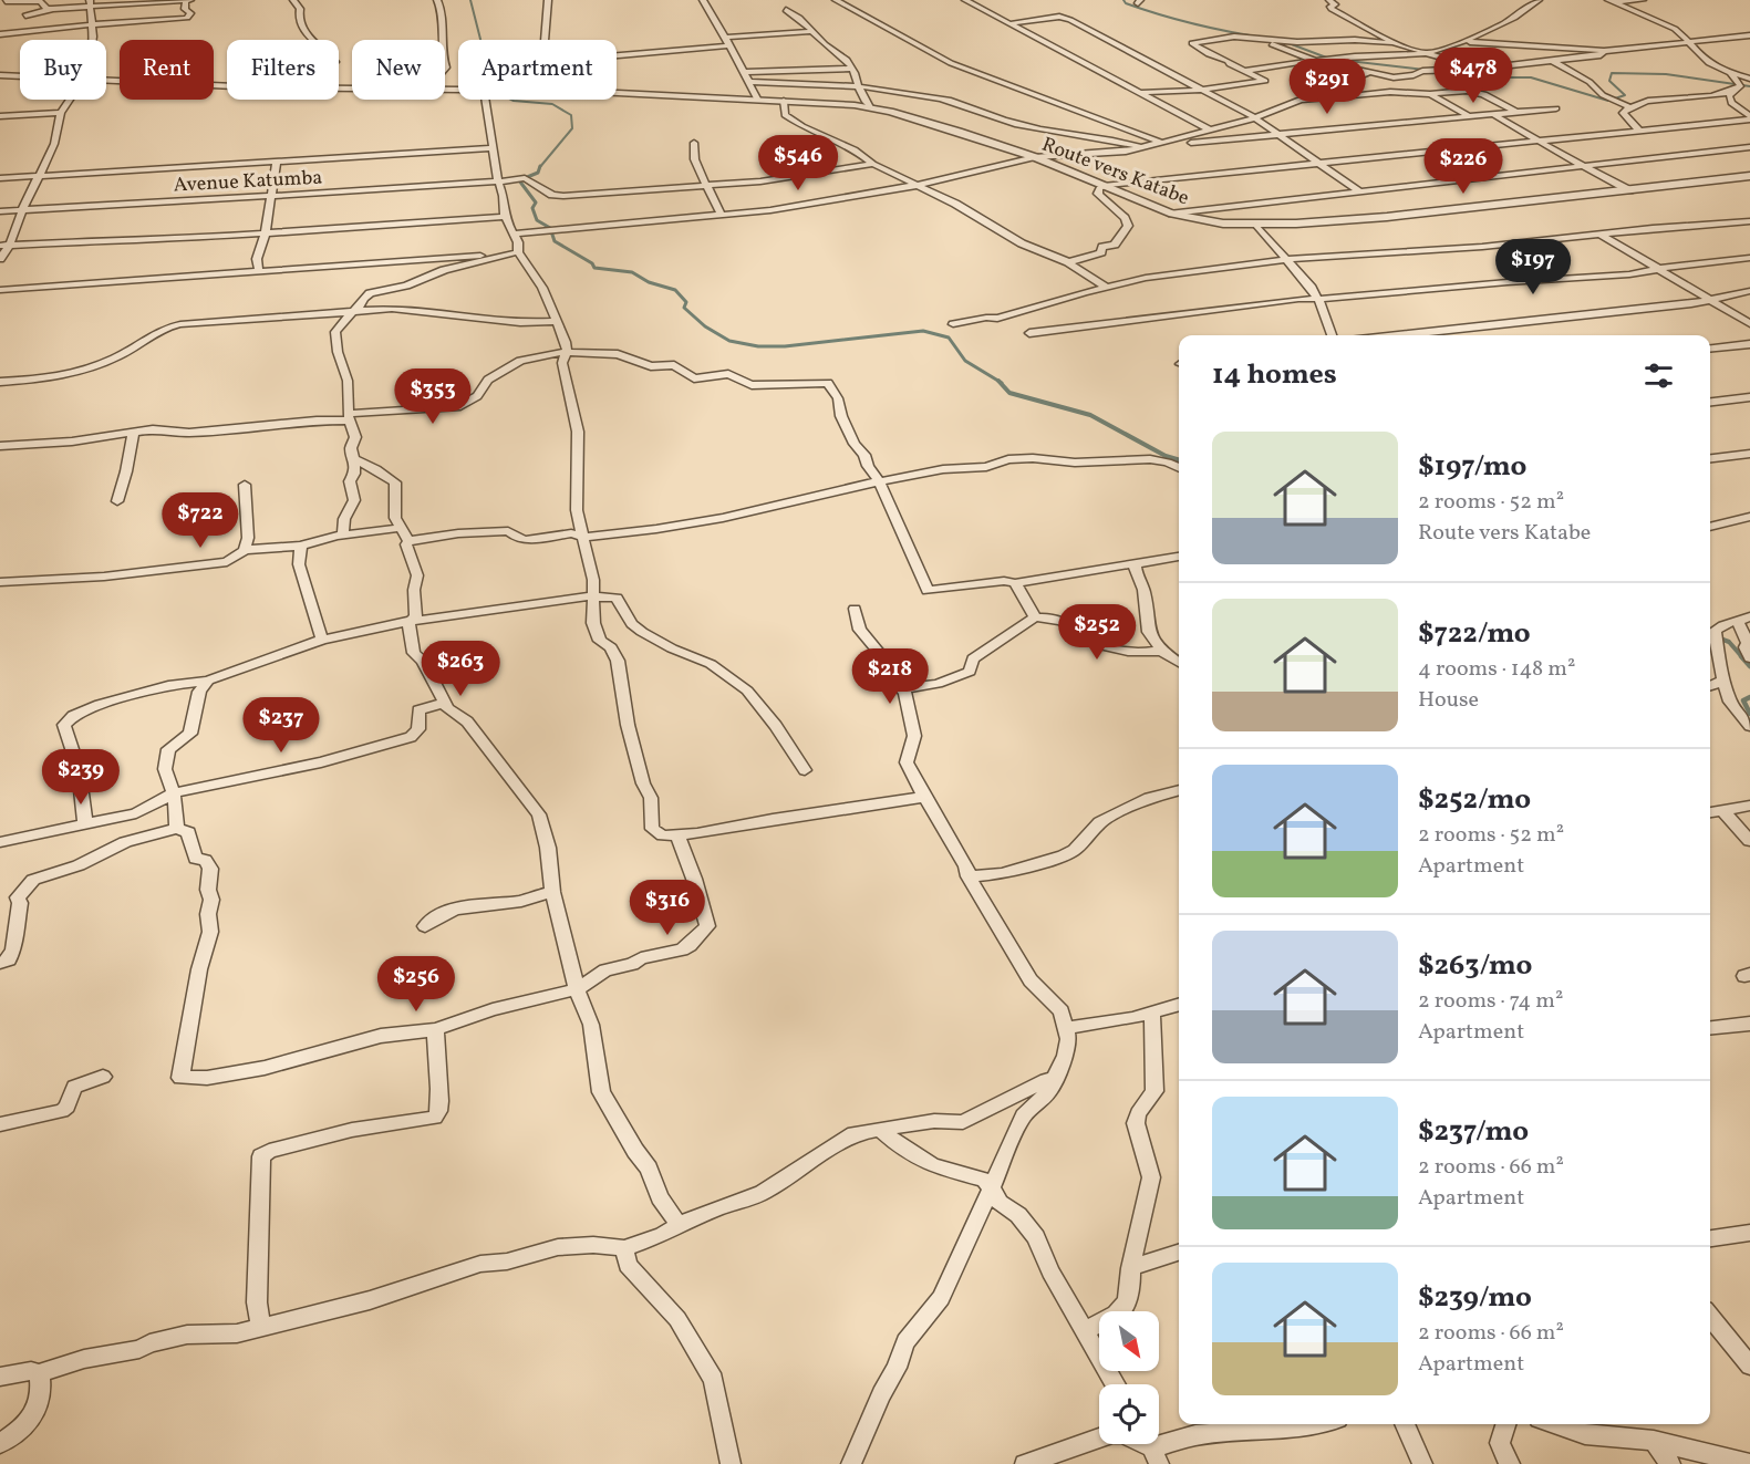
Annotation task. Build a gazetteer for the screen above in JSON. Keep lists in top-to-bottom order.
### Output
{
  "streets": {
    "street": ["Route vers Katabe", "Avenue Katumba"]
  },
  "north": "bottom right",
  "page": {
    "chip": [
      "Buy",
      "Rent",
      "Filters",
      "New",
      "Apartment"
    ],
    "price": [
      "$478",
      "$291",
      "$546",
      "$226",
      "$197",
      "$353",
      "$722",
      "$252",
      "$263",
      "$218",
      "$237",
      "$239",
      "$316",
      "$256"
    ],
    "heading": "14 homes",
    "list": [
      {
        "name": "$197/mo",
        "note": "2 rooms · 52 m² · Route vers Katabe"
      },
      {
        "name": "$722/mo",
        "note": "4 rooms · 148 m² · House"
      },
      {
        "name": "$252/mo",
        "note": "2 rooms · 52 m² · Apartment"
      },
      {
        "name": "$263/mo",
        "note": "2 rooms · 74 m² · Apartment"
      },
      {
        "name": "$237/mo",
        "note": "2 rooms · 66 m² · Apartment"
      },
      {
        "name": "$239/mo",
        "note": "2 rooms · 66 m² · Apartment"
      }
    ]
  }
}
